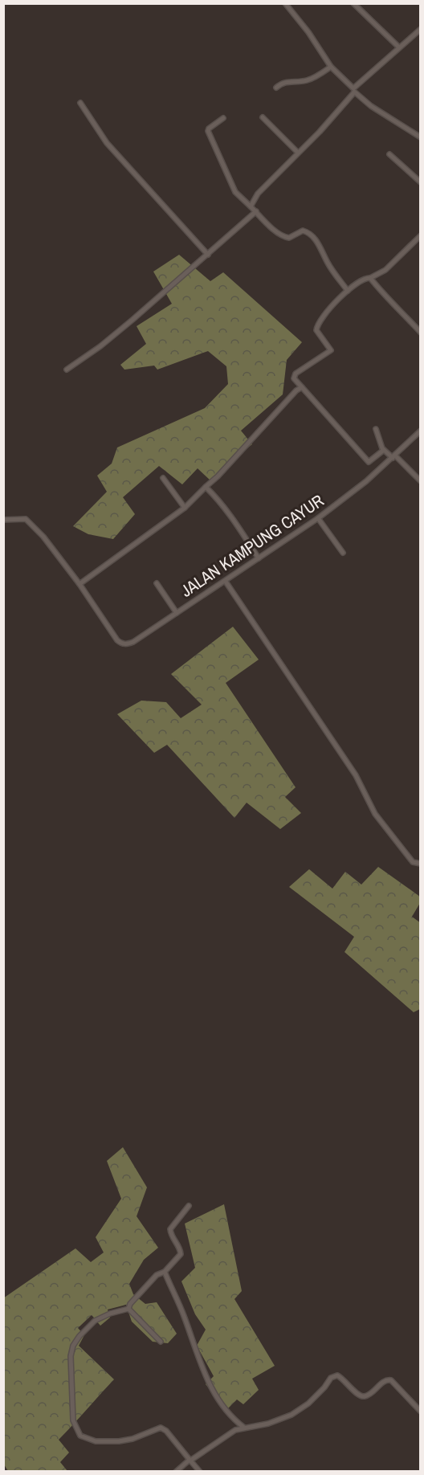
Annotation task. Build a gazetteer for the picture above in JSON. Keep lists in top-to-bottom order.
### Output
{
  "streets": {
    "street": ["JALAN KAMPUNG CAYUR"]
  }
}
